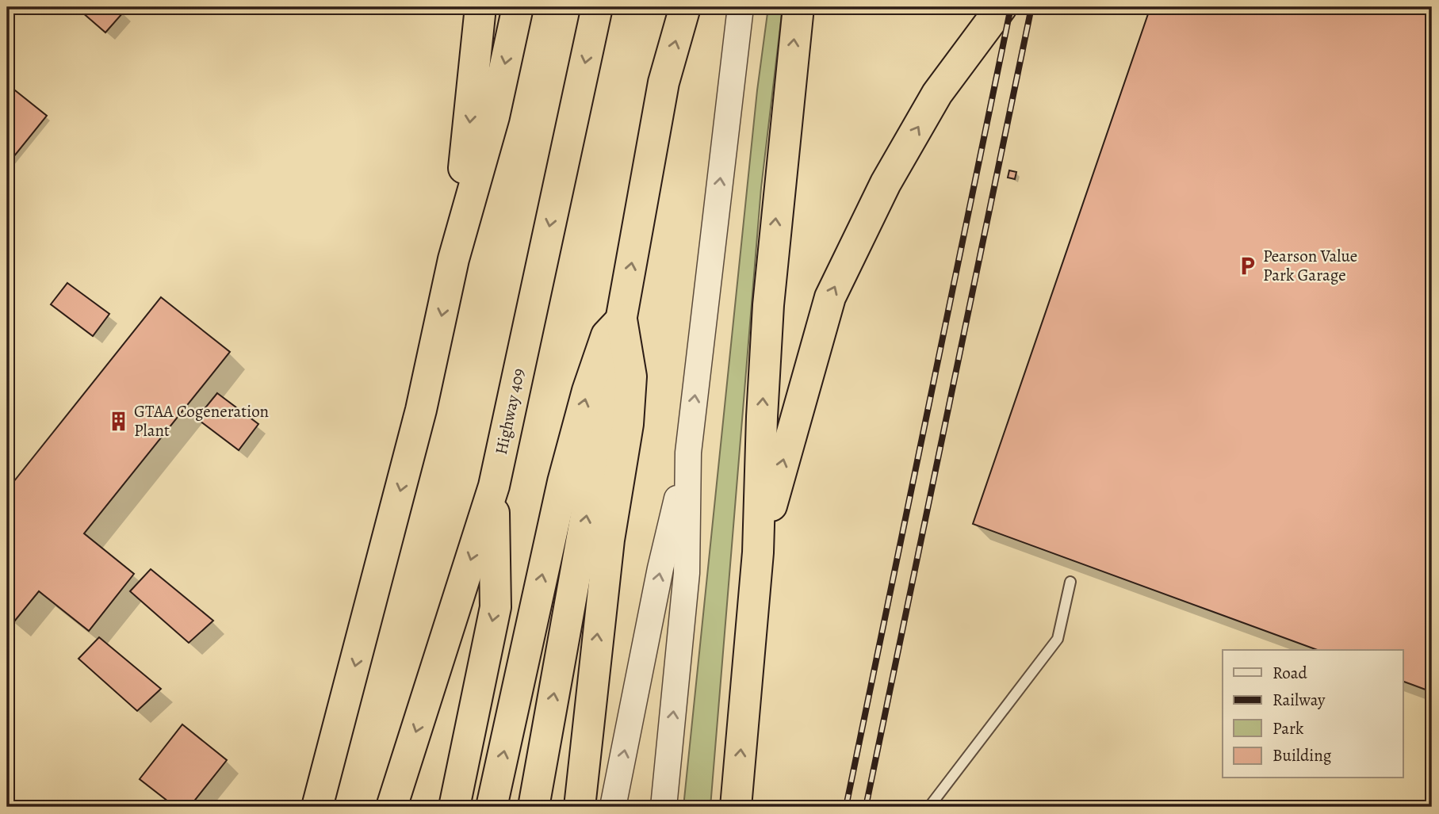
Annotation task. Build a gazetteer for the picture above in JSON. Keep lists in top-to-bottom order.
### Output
{
  "streets": {
    "highway": ["Highway 409"]
  },
  "places": {
    "parking": ["Pearson Value Park Garage"],
    "building": ["GTAA Cogeneration Plant"]
  },
  "legend": [
    "Road",
    "Railway",
    "Park",
    "Building"
  ]
}
